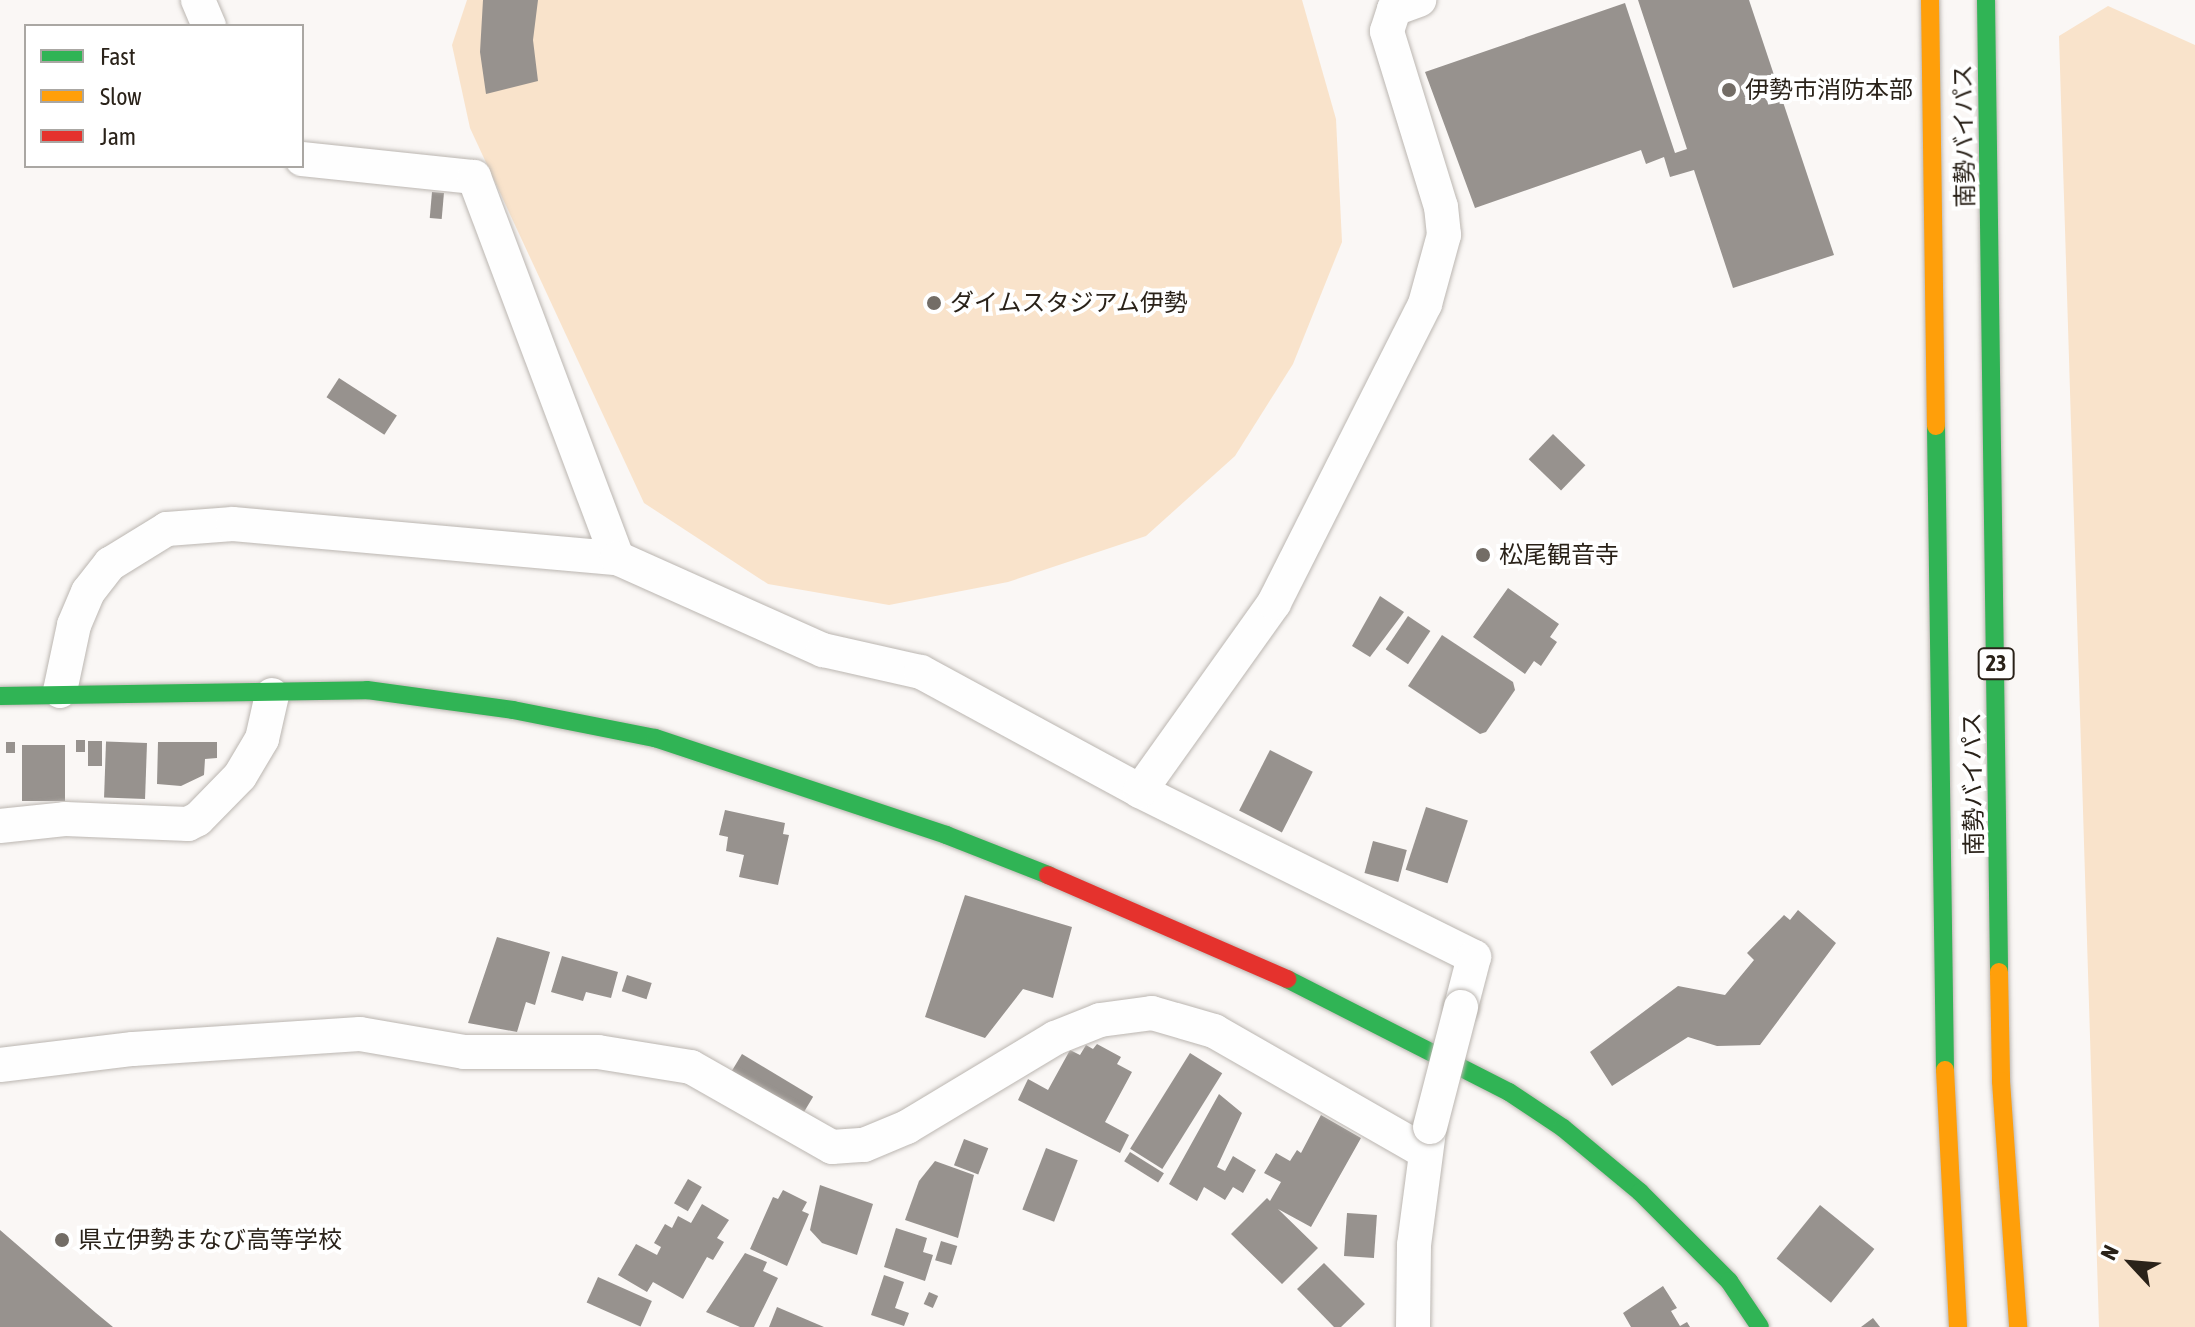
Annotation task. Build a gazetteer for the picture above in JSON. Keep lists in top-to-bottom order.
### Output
{
  "streets": {
    "main road": ["南勢バイパス", "23"]
  },
  "places": [
    "伊勢市消防本部",
    "ダイムスタジアム伊勢",
    "松尾観音寺",
    "県立伊勢まなび高等学校"
  ],
  "legend": ["Fast", "Slow", "Jam"],
  "north": "top left"
}
